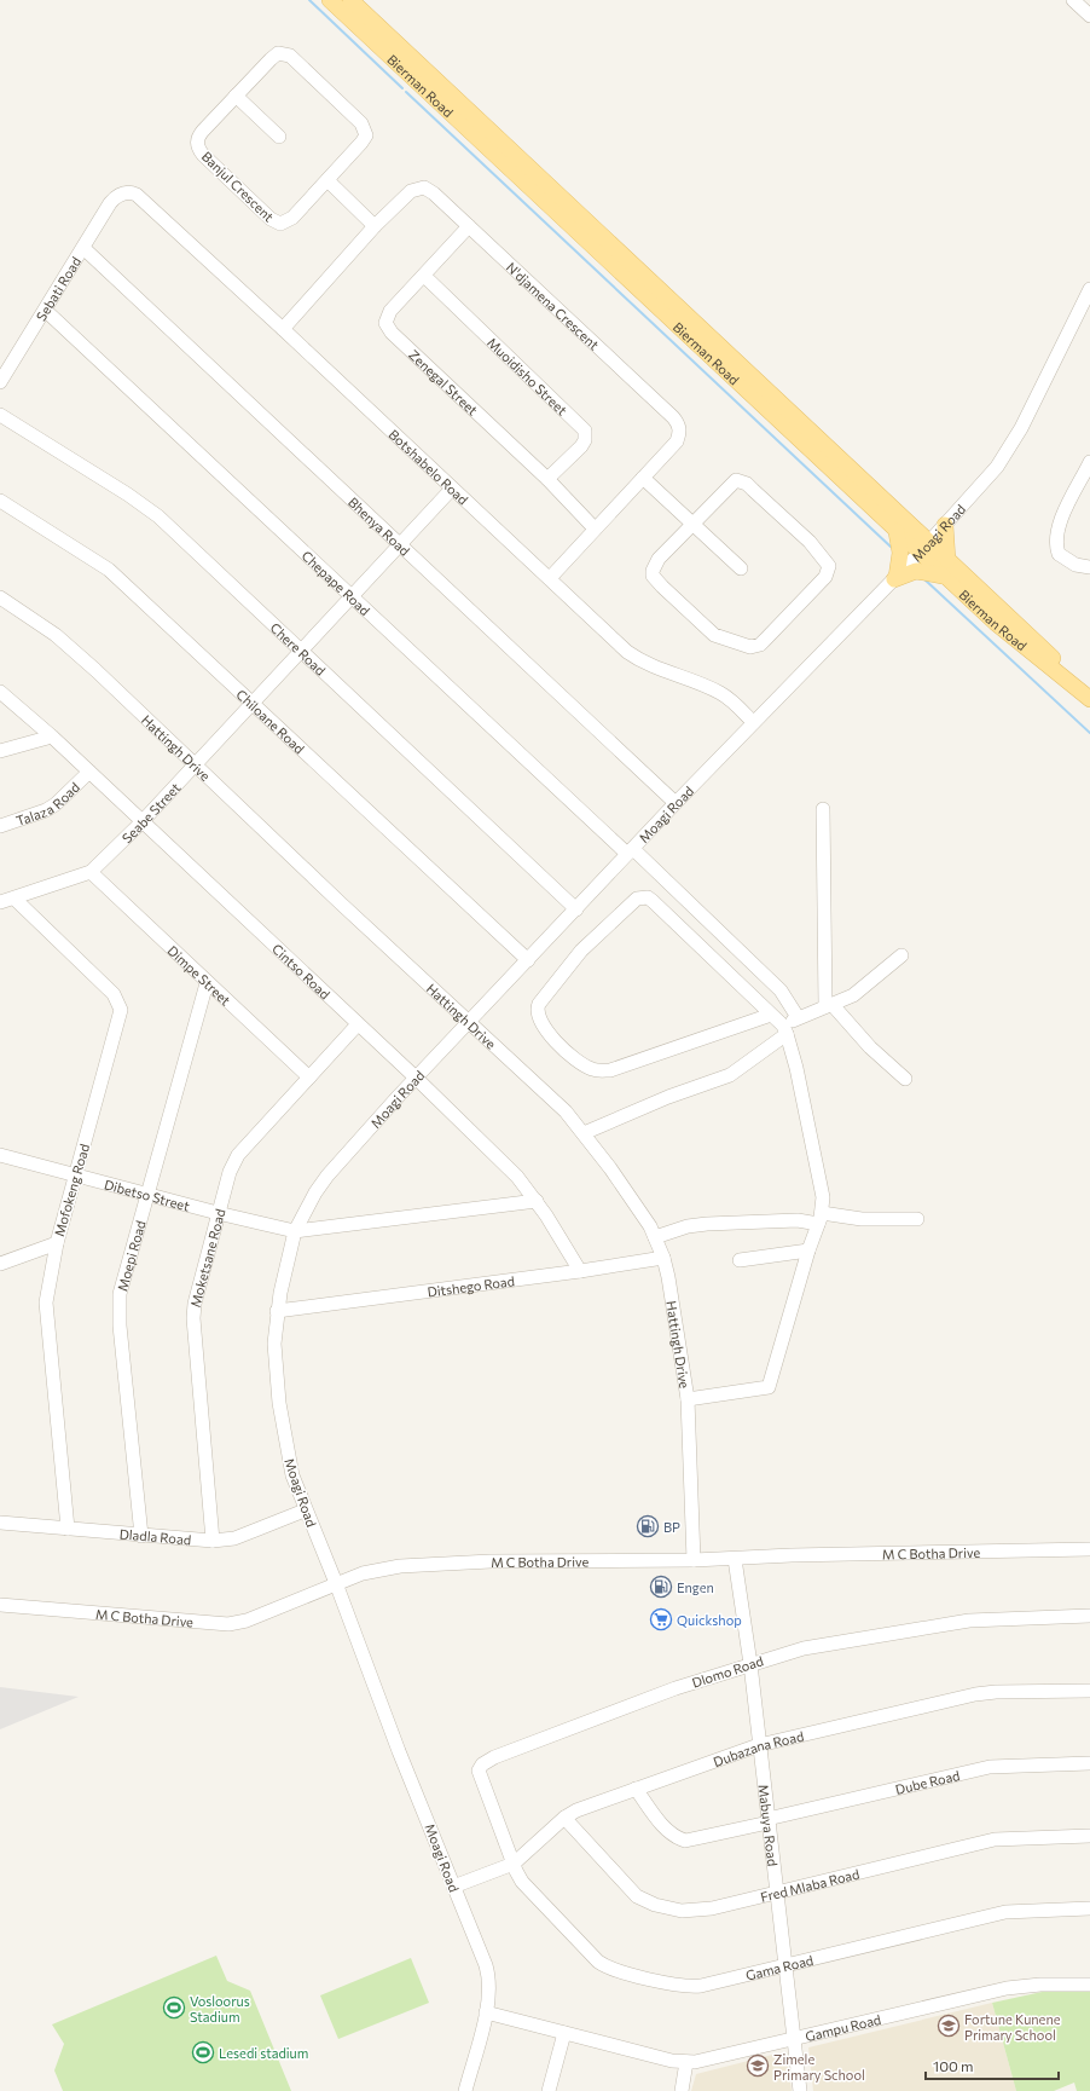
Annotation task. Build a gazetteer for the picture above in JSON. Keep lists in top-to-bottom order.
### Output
{
  "streets": {
    "main road": ["Bierman Road"],
    "street": [
      "Banjul Crescent",
      "Sebati Road",
      "N'djamena Crescent",
      "Muoidisho Street",
      "Zenegal Street",
      "Botshabelo Road",
      "Bhenya Road",
      "Moagi Road",
      "Chepape Road",
      "Chere Road",
      "Chiloane Road",
      "Hattingh Drive",
      "Talaza Road",
      "Seabe Street",
      "Cintso Road",
      "Dimpe Street",
      "Mofokeng Road",
      "Dibetso Street",
      "Moepi Road",
      "Moketsane Road",
      "Ditshego Road",
      "Dladla Road",
      "M C Botha Drive",
      "Dlomo Road",
      "Dubazana Road",
      "Dube Road",
      "Mabuya Road",
      "Fred Mlaba Road",
      "Gama Road",
      "Gampu Road"
    ]
  },
  "crossings": [
    ["Bierman Road", "Moagi Road"],
    ["Sebati Road", "Botshabelo Road"],
    ["Sebati Road", "Bhenya Road"],
    ["Sebati Road", "Chepape Road"],
    ["N'djamena Crescent", "Zenegal Street"],
    ["N'djamena Crescent", "Botshabelo Road"],
    ["Muoidisho Street", "Zenegal Street"],
    ["Botshabelo Road", "Moagi Road"],
    ["Botshabelo Road", "Seabe Street"],
    ["Bhenya Road", "Moagi Road"],
    ["Bhenya Road", "Seabe Street"],
    ["Moagi Road", "Chepape Road"],
    ["Moagi Road", "Chere Road"],
    ["Moagi Road", "Chiloane Road"],
    ["Moagi Road", "Hattingh Drive"],
    ["Moagi Road", "Cintso Road"],
    ["Moagi Road", "Dibetso Street"],
    ["Moagi Road", "Ditshego Road"],
    ["Moagi Road", "Dladla Road"],
    ["Moagi Road", "M C Botha Drive"],
    ["Moagi Road", "Dubazana Road"],
    ["Moagi Road", "Gampu Road"],
    ["Chepape Road", "Seabe Street"],
    ["Chere Road", "Seabe Street"],
    ["Chiloane Road", "Seabe Street"],
    ["Hattingh Drive", "Seabe Street"],
    ["Hattingh Drive", "Ditshego Road"],
    ["Hattingh Drive", "M C Botha Drive"],
    ["Talaza Road", "Cintso Road"],
    ["Seabe Street", "Cintso Road"],
    ["Seabe Street", "Dimpe Street"],
    ["Seabe Street", "Mofokeng Road"],
    ["Cintso Road", "Moketsane Road"],
    ["Cintso Road", "Ditshego Road"],
    ["Dimpe Street", "Moepi Road"],
    ["Dimpe Street", "Moketsane Road"],
    ["Mofokeng Road", "Dibetso Street"],
    ["Mofokeng Road", "Dladla Road"],
    ["Dibetso Street", "Moepi Road"],
    ["Dibetso Street", "Moketsane Road"],
    ["Moepi Road", "Dladla Road"],
    ["Moketsane Road", "Dladla Road"],
    ["M C Botha Drive", "Mabuya Road"],
    ["Dlomo Road", "Dubazana Road"],
    ["Dlomo Road", "Mabuya Road"],
    ["Dlomo Road", "Gama Road"],
    ["Dubazana Road", "Dube Road"],
    ["Dubazana Road", "Mabuya Road"],
    ["Dubazana Road", "Fred Mlaba Road"],
    ["Dubazana Road", "Gama Road"],
    ["Dube Road", "Mabuya Road"],
    ["Mabuya Road", "Fred Mlaba Road"],
    ["Mabuya Road", "Gama Road"],
    ["Mabuya Road", "Gampu Road"]
  ],
  "places": {
    "fuel station": ["BP", "Engen"],
    "supermarket": ["Quickshop"],
    "sports": ["Vosloorus Stadium", "Lesedi stadium"],
    "school or university": ["Fortune Kunene Primary School", "Zimele Primary School"]
  },
  "scale_bar": "100 m"
}
